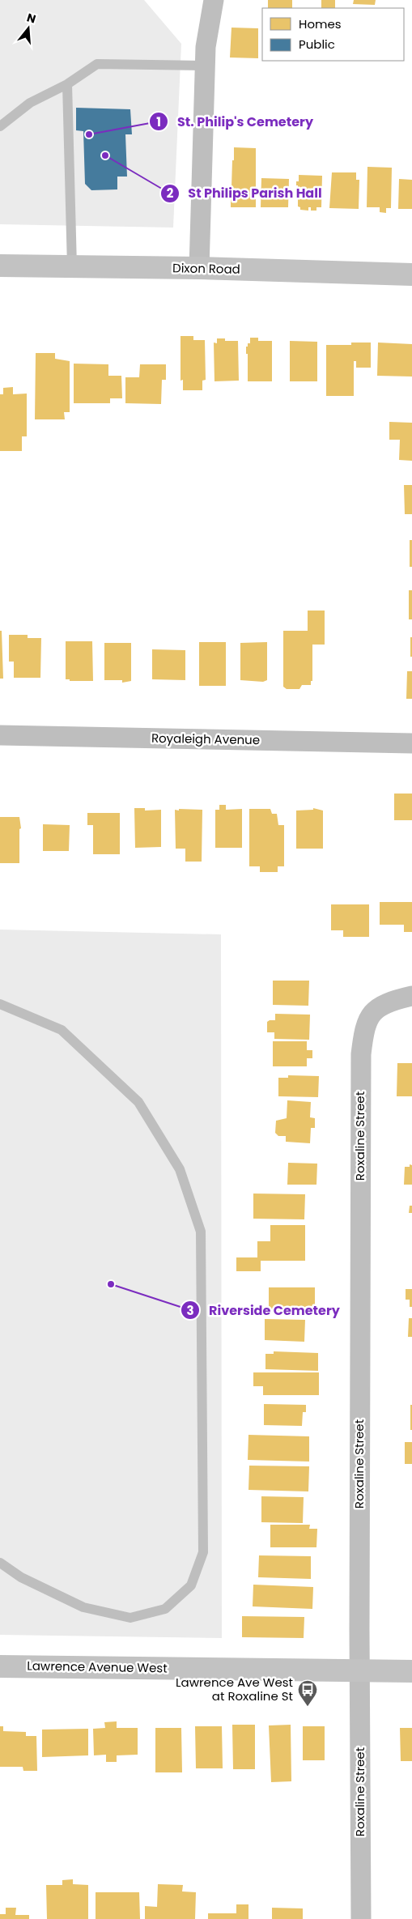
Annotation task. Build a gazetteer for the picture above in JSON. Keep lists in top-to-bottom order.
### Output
{
  "streets": {
    "main road": ["Dixon Road", "Lawrence Avenue West"],
    "street": ["Royaleigh Avenue", "Roxaline Street"]
  },
  "crossings": [
    ["Roxaline Street", "Lawrence Avenue West"]
  ],
  "places": {
    "other": ["St. Philip's Cemetery", "St Philips Parish Hall", "Riverside Cemetery"],
    "bus stop": ["Lawrence Ave West at Roxaline St"]
  },
  "legend": ["Homes", "Public"],
  "north": "top"
}
